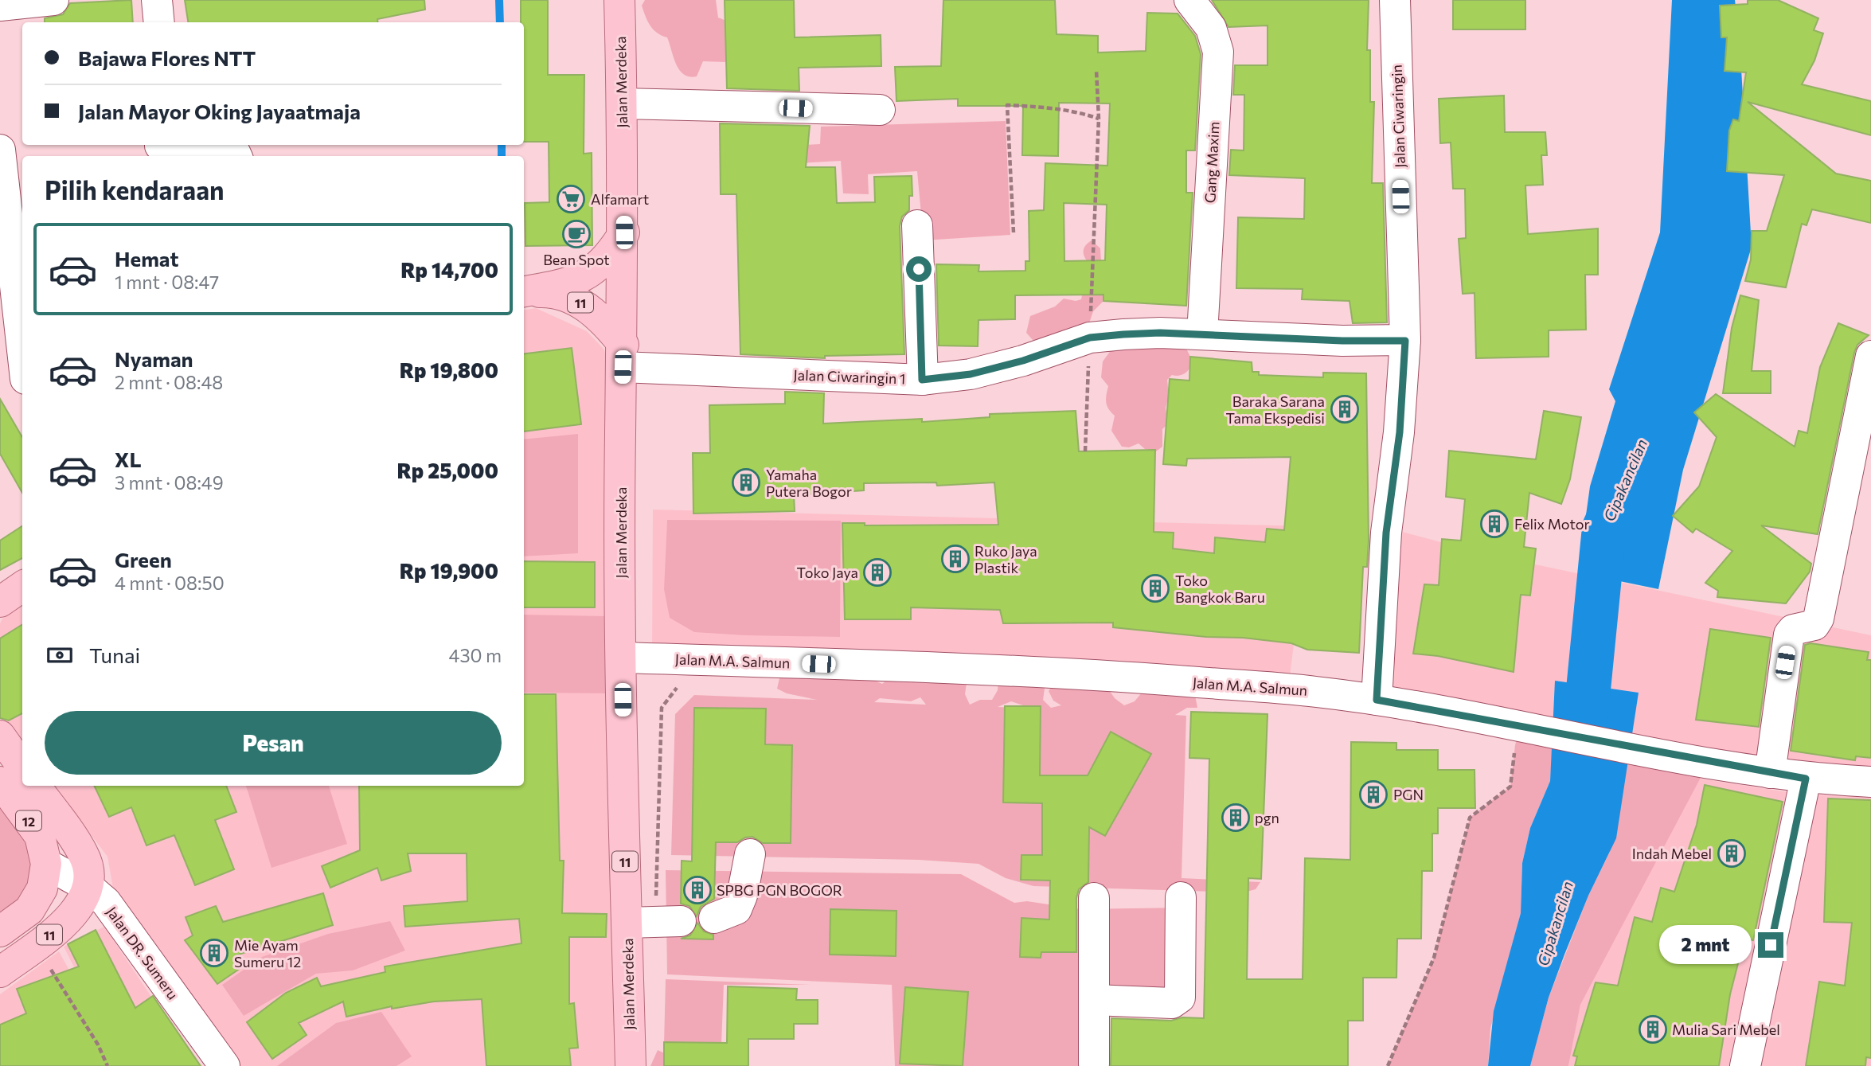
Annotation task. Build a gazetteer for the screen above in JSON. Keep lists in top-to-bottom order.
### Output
{
  "streets": {
    "main road": ["Jalan Merdeka", "11", "12"],
    "street": [
      "Jalan Ciwaringin",
      "Gang Maxim",
      "Jalan Ciwaringin 1",
      "Jalan M.A. Salmun",
      "Jalan DR. Sumeru"
    ]
  },
  "crossings": [
    ["Jalan Merdeka", "11"],
    ["Jalan Merdeka", "Jalan Ciwaringin 1"],
    ["Jalan Merdeka", "Jalan M.A. Salmun"],
    ["Jalan Ciwaringin", "Jalan Ciwaringin 1"],
    ["Jalan Ciwaringin", "Jalan M.A. Salmun"],
    ["Gang Maxim", "Jalan Ciwaringin 1"],
    ["11", "Jalan Ciwaringin 1"],
    ["11", "12"],
    ["11", "Jalan DR. Sumeru"],
    ["12", "Jalan DR. Sumeru"]
  ],
  "water": ["Cipakancilan"],
  "places": {
    "supermarket": ["Alfamart"],
    "cafe": ["Bean Spot"],
    "building": [
      "Baraka Sarana Tama Ekspedisi",
      "Yamaha Putera Bogor",
      "Felix Motor",
      "Ruko Jaya Plastik",
      "Toko Jaya",
      "Toko Bangkok Baru",
      "PGN",
      "pgn",
      "Indah Mebel",
      "SPBG PGN BOGOR",
      "Mie Ayam Sumeru 12",
      "Mulia Sari Mebel"
    ]
  },
  "page": {
    "banner": ["Bajawa Flores NTT", "Jalan Mayor Oking Jayaatmaja"],
    "heading": "Pilih kendaraan",
    "list": [
      {
        "name": "Hemat",
        "note": "1 mnt · 08:47",
        "value": "Rp 14,700"
      },
      {
        "name": "Nyaman",
        "note": "2 mnt · 08:48",
        "value": "Rp 19,800"
      },
      {
        "name": "XL",
        "note": "3 mnt · 08:49",
        "value": "Rp 25,000"
      },
      {
        "name": "Green",
        "note": "4 mnt · 08:50",
        "value": "Rp 19,900"
      }
    ],
    "pay": ["Tunai", "430 m"],
    "buttons": "Pesan",
    "bubble": "2 mnt"
  }
}
